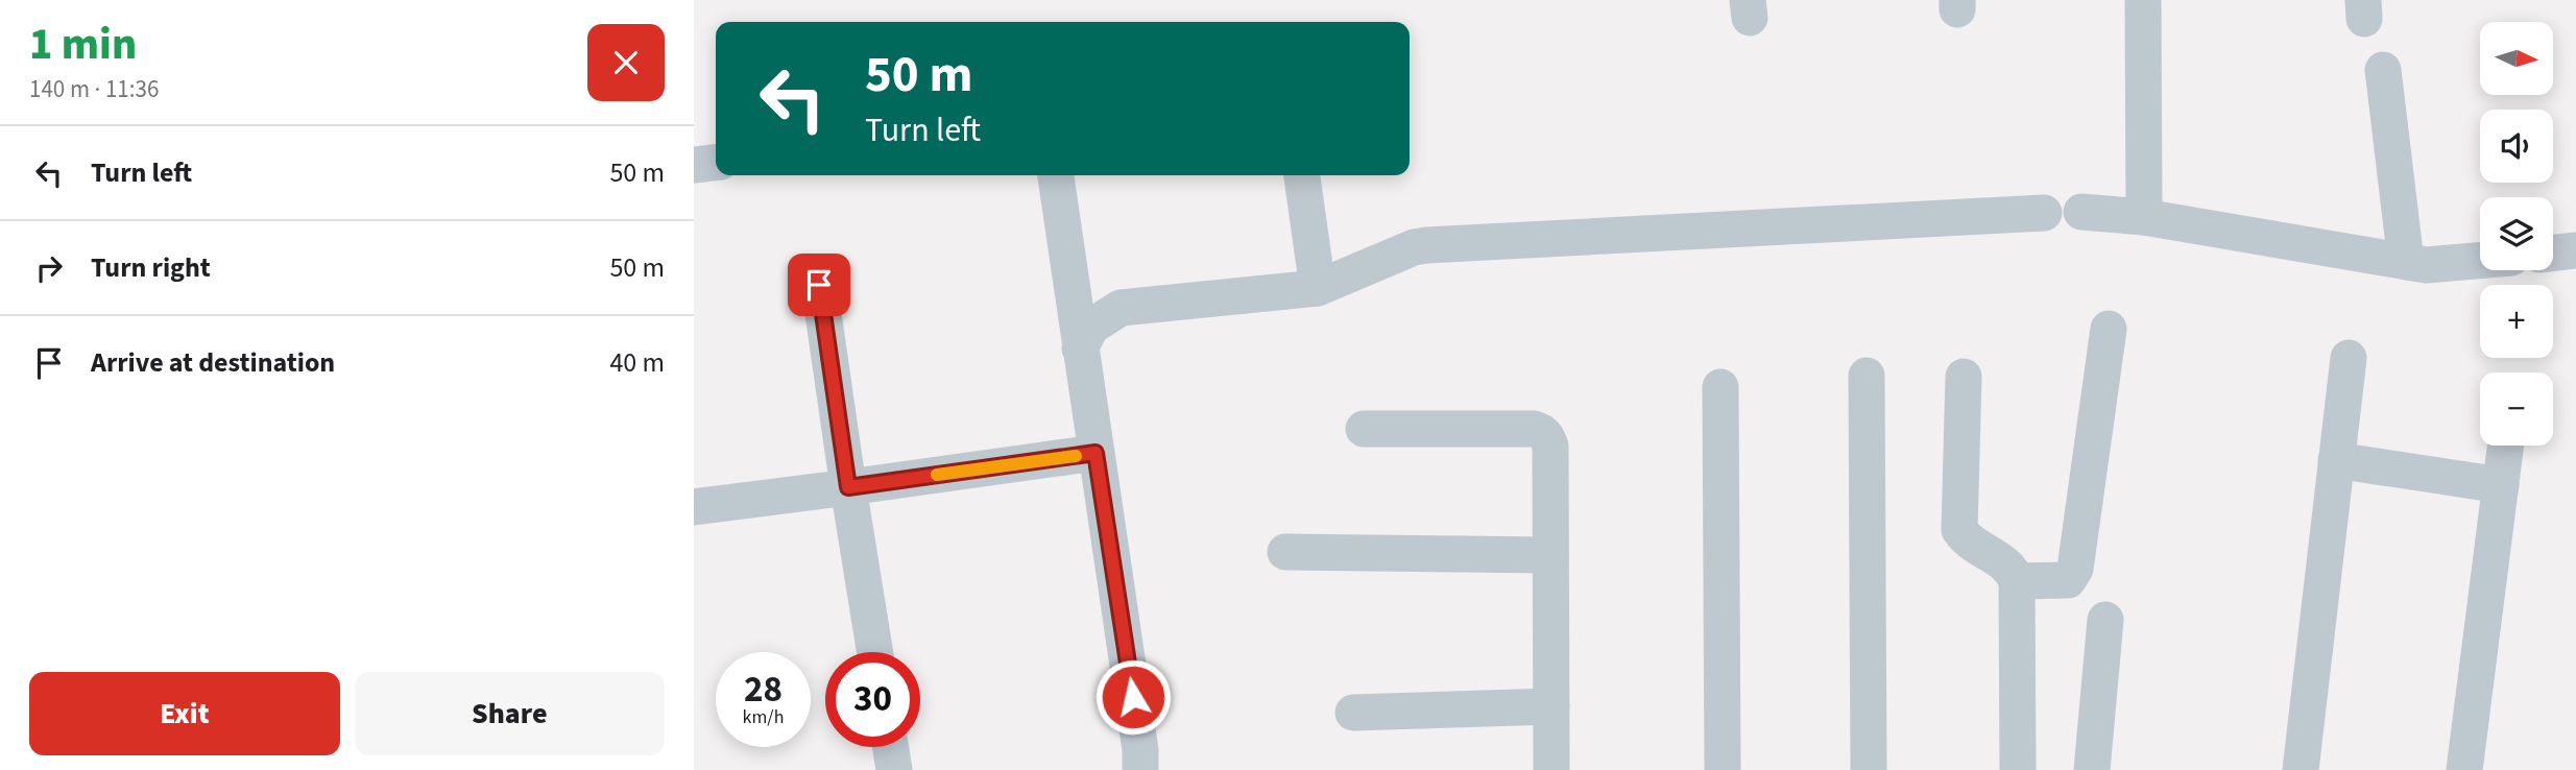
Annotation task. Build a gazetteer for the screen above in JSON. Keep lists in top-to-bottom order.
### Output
{
  "north": "right",
  "page": {
    "heading": ["1 min", "140 m · 11:36"],
    "map_buttons": ["+", "−"],
    "turn": ["50 m", "Turn left"],
    "list": [
      {
        "name": "Turn left",
        "value": "50 m"
      },
      {
        "name": "Turn right",
        "value": "50 m"
      },
      {
        "name": "Arrive at destination",
        "value": "40 m"
      }
    ],
    "speed": "28 km/h",
    "limit": "30",
    "buttons": ["Exit", "Share"]
  }
}
